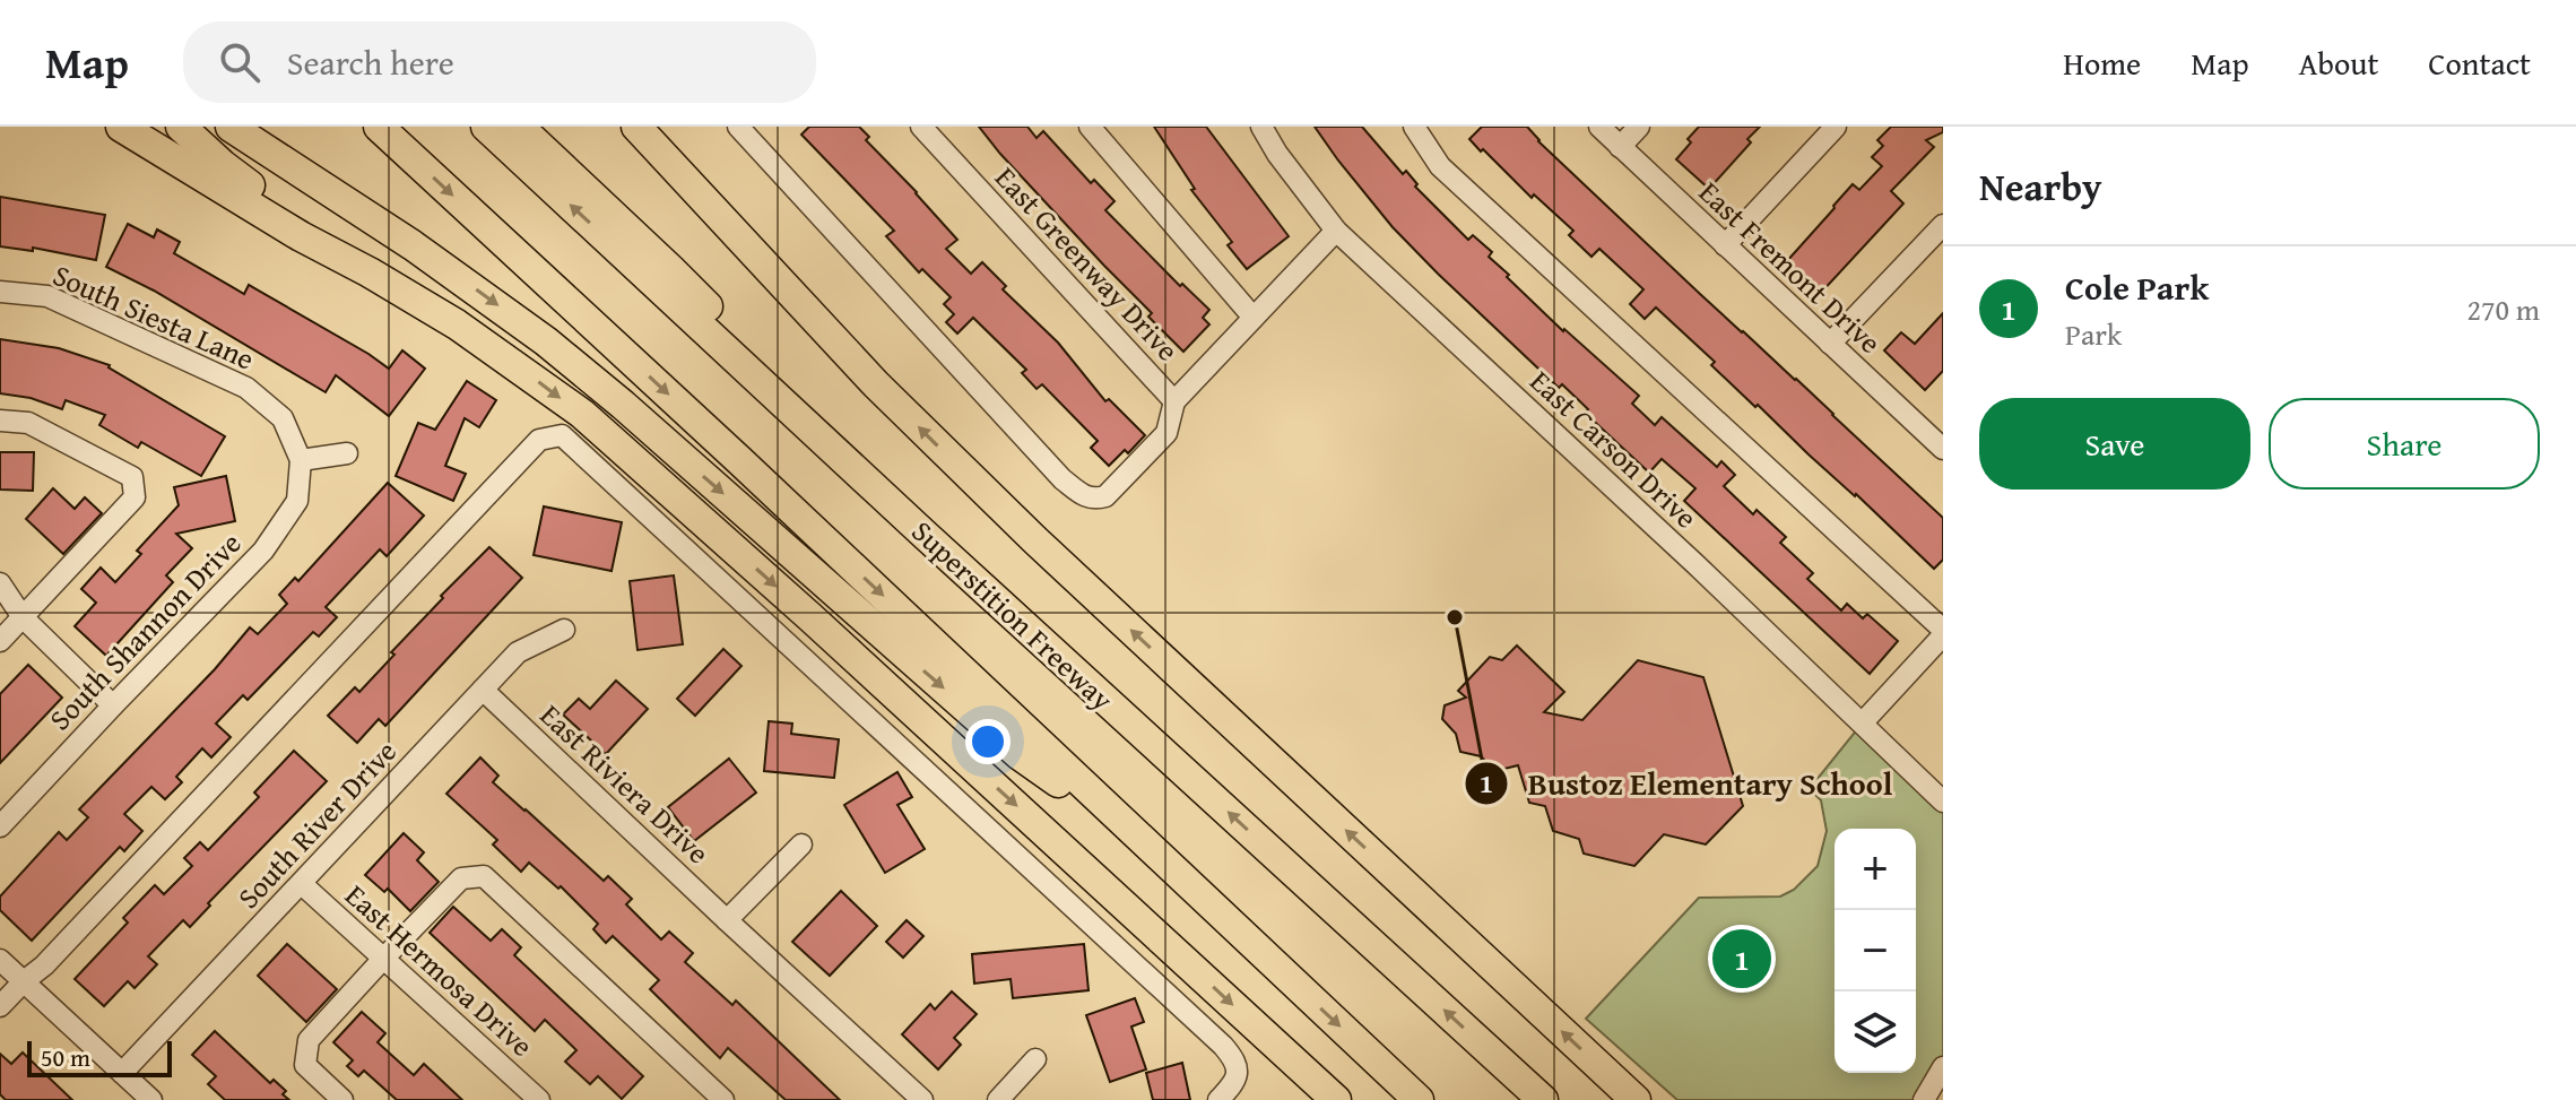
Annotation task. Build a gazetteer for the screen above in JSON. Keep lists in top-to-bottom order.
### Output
{
  "streets": {
    "highway": ["Superstition Freeway"],
    "street": [
      "East Greenway Drive",
      "East Fremont Drive",
      "South Siesta Lane",
      "East Carson Drive",
      "South Shannon Drive",
      "East Riviera Drive",
      "South River Drive",
      "East Hermosa Drive"
    ]
  },
  "crossings": [
    ["South Siesta Lane", "South Shannon Drive"],
    ["East Riviera Drive", "South River Drive"],
    ["South River Drive", "East Hermosa Drive"]
  ],
  "places": ["Bustoz Elementary School"],
  "scale_bar": "50 m",
  "page": {
    "header": "Map",
    "search": "Search here",
    "nav": [
      "Home",
      "Map",
      "About",
      "Contact"
    ],
    "heading": "Nearby",
    "list": [
      {
        "mark": "1",
        "name": "Cole Park",
        "note": "Park",
        "value": "270 m"
      }
    ],
    "buttons": ["Save", "Share"],
    "map_buttons": ["+", "−"],
    "pins": "1",
    "scale": "50 m"
  }
}
